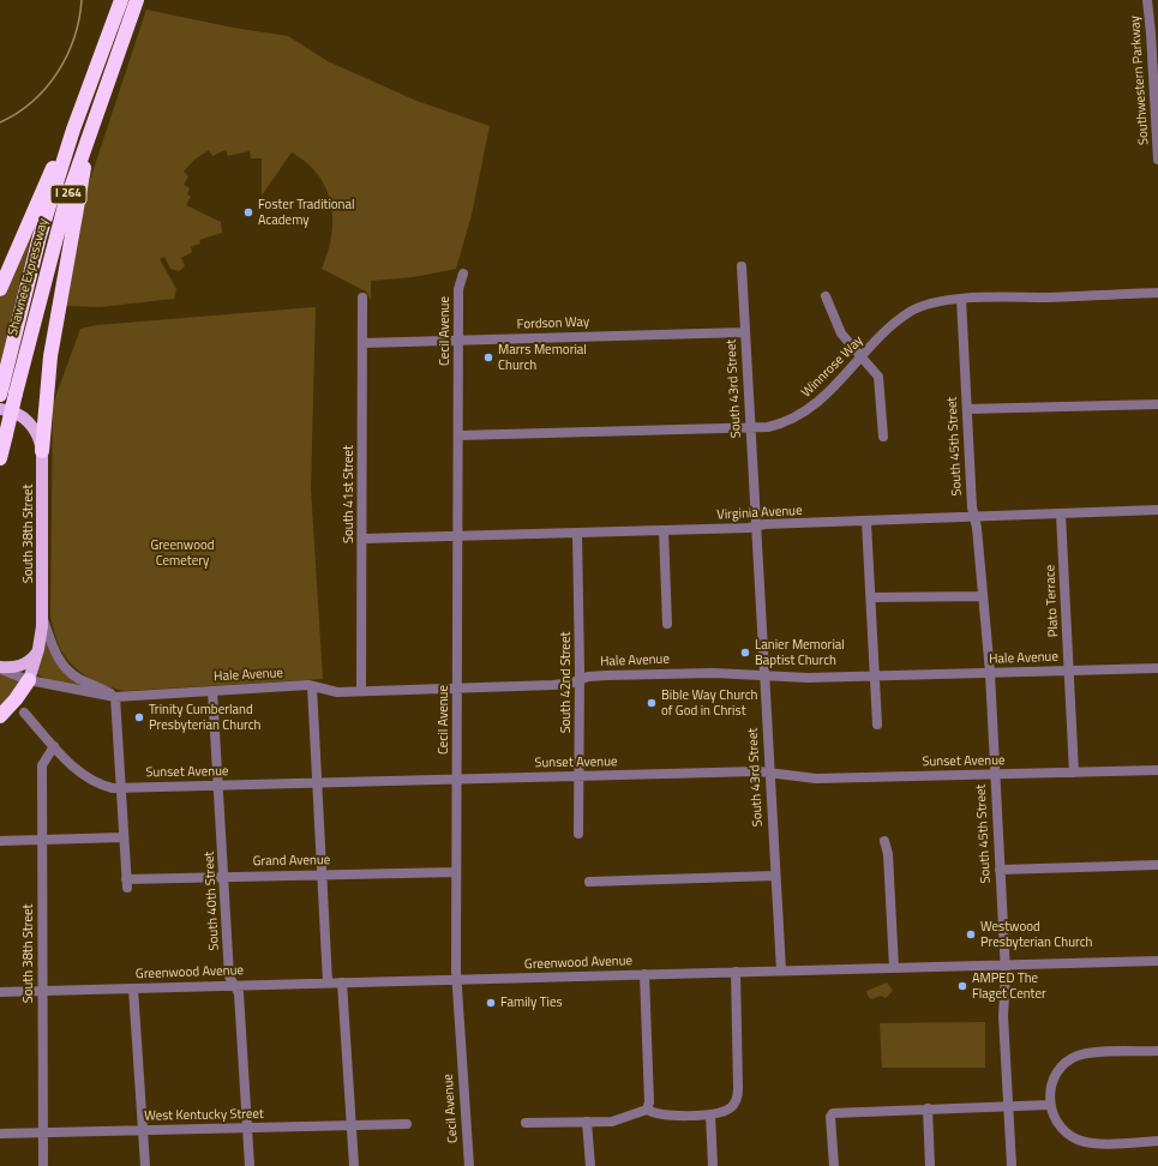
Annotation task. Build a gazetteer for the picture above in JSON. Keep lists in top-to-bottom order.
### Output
{
  "streets": {
    "highway": ["I 264", "Shawnee Expressway"],
    "main road": ["South 38th Street"],
    "street": [
      "Southwestern Parkway",
      "Fordson Way",
      "Cecil Avenue",
      "Winnrose Way",
      "South 43rd Street",
      "South 45th Street",
      "South 41st Street",
      "Virginia Avenue",
      "Plato Terrace",
      "Hale Avenue",
      "South 42nd Street",
      "Sunset Avenue",
      "Grand Avenue",
      "South 40th Street",
      "Greenwood Avenue",
      "West Kentucky Street"
    ]
  },
  "crossings": [
    ["Fordson Way", "Cecil Avenue"],
    ["Fordson Way", "South 43rd Street"],
    ["Fordson Way", "South 41st Street"],
    ["Cecil Avenue", "Winnrose Way"],
    ["Cecil Avenue", "Virginia Avenue"],
    ["Cecil Avenue", "Hale Avenue"],
    ["Cecil Avenue", "Sunset Avenue"],
    ["Cecil Avenue", "Grand Avenue"],
    ["Cecil Avenue", "Greenwood Avenue"],
    ["Winnrose Way", "South 43rd Street"],
    ["Winnrose Way", "South 45th Street"],
    ["South 43rd Street", "Virginia Avenue"],
    ["South 43rd Street", "Hale Avenue"],
    ["South 43rd Street", "Sunset Avenue"],
    ["South 43rd Street", "Greenwood Avenue"],
    ["South 45th Street", "Virginia Avenue"],
    ["South 45th Street", "Hale Avenue"],
    ["South 45th Street", "Sunset Avenue"],
    ["South 45th Street", "Greenwood Avenue"],
    ["South 41st Street", "Virginia Avenue"],
    ["South 41st Street", "Hale Avenue"],
    ["Virginia Avenue", "Plato Terrace"],
    ["Virginia Avenue", "South 42nd Street"],
    ["South 38th Street", "Sunset Avenue"],
    ["South 38th Street", "Greenwood Avenue"],
    ["South 38th Street", "West Kentucky Street"],
    ["Plato Terrace", "Hale Avenue"],
    ["Plato Terrace", "Sunset Avenue"],
    ["Hale Avenue", "South 42nd Street"],
    ["Hale Avenue", "South 40th Street"],
    ["South 42nd Street", "Sunset Avenue"],
    ["Sunset Avenue", "South 40th Street"],
    ["Grand Avenue", "South 40th Street"],
    ["South 40th Street", "Greenwood Avenue"],
    ["South 40th Street", "West Kentucky Street"]
  ],
  "parks": ["Greenwood Cemetery"],
  "places": [
    "Foster Traditional Academy",
    "Marrs Memorial Church",
    "Lanier Memorial Baptist Church",
    "Bible Way Church of God in Christ",
    "Trinity Cumberland Presbyterian Church",
    "Westwood Presbyterian Church",
    "AMPED The Flaget Center",
    "Family Ties"
  ]
}
